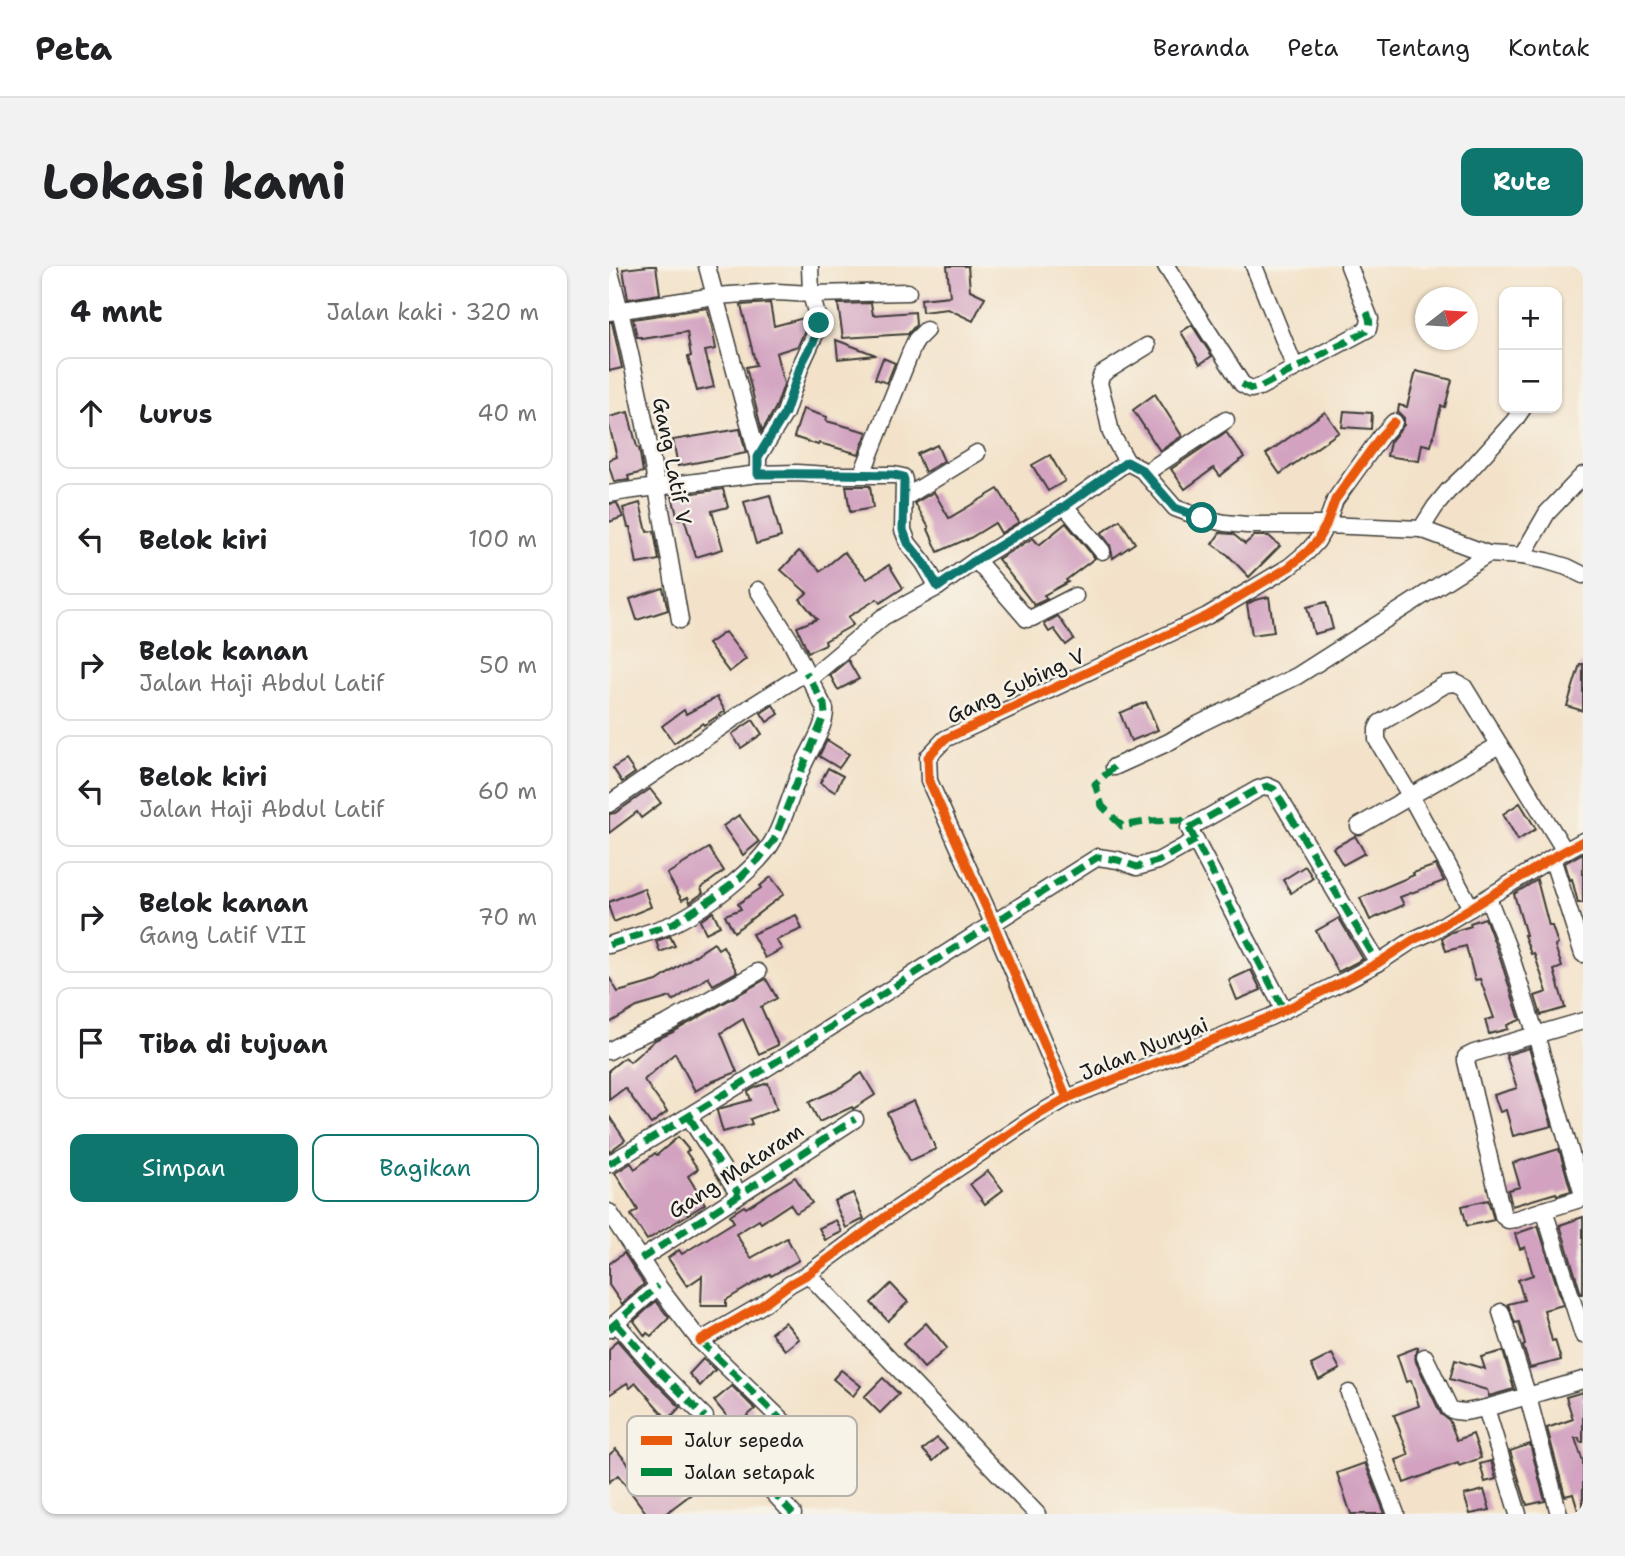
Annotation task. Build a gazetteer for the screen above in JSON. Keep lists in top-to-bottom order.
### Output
{
  "streets": {
    "street": [
      "Gang Latif V",
      "Gang Subing V",
      "Jalan Nunyai",
      "Gang Mataram"
    ]
  },
  "crossings": [
    ["Gang Subing V", "Jalan Nunyai"]
  ],
  "legend": ["Jalur sepeda", "Jalan setapak"],
  "north": "right",
  "page": {
    "header": "Peta",
    "nav": [
      "Beranda",
      "Peta",
      "Tentang",
      "Kontak"
    ],
    "buttons": [
      "Rute",
      ["Simpan", "Bagikan"]
    ],
    "title": "Lokasi kami",
    "heading": ["4 mnt", "Jalan kaki · 320 m"],
    "map_buttons": ["+", "−"],
    "list": [
      ["Lurus", "40 m"],
      ["Belok kiri", "100 m"],
      ["Belok kanan", "Jalan Haji Abdul Latif", "50 m"],
      ["Belok kiri", "Jalan Haji Abdul Latif", "60 m"],
      ["Belok kanan", "Gang Latif VII", "70 m"],
      "Tiba di tujuan"
    ]
  }
}
